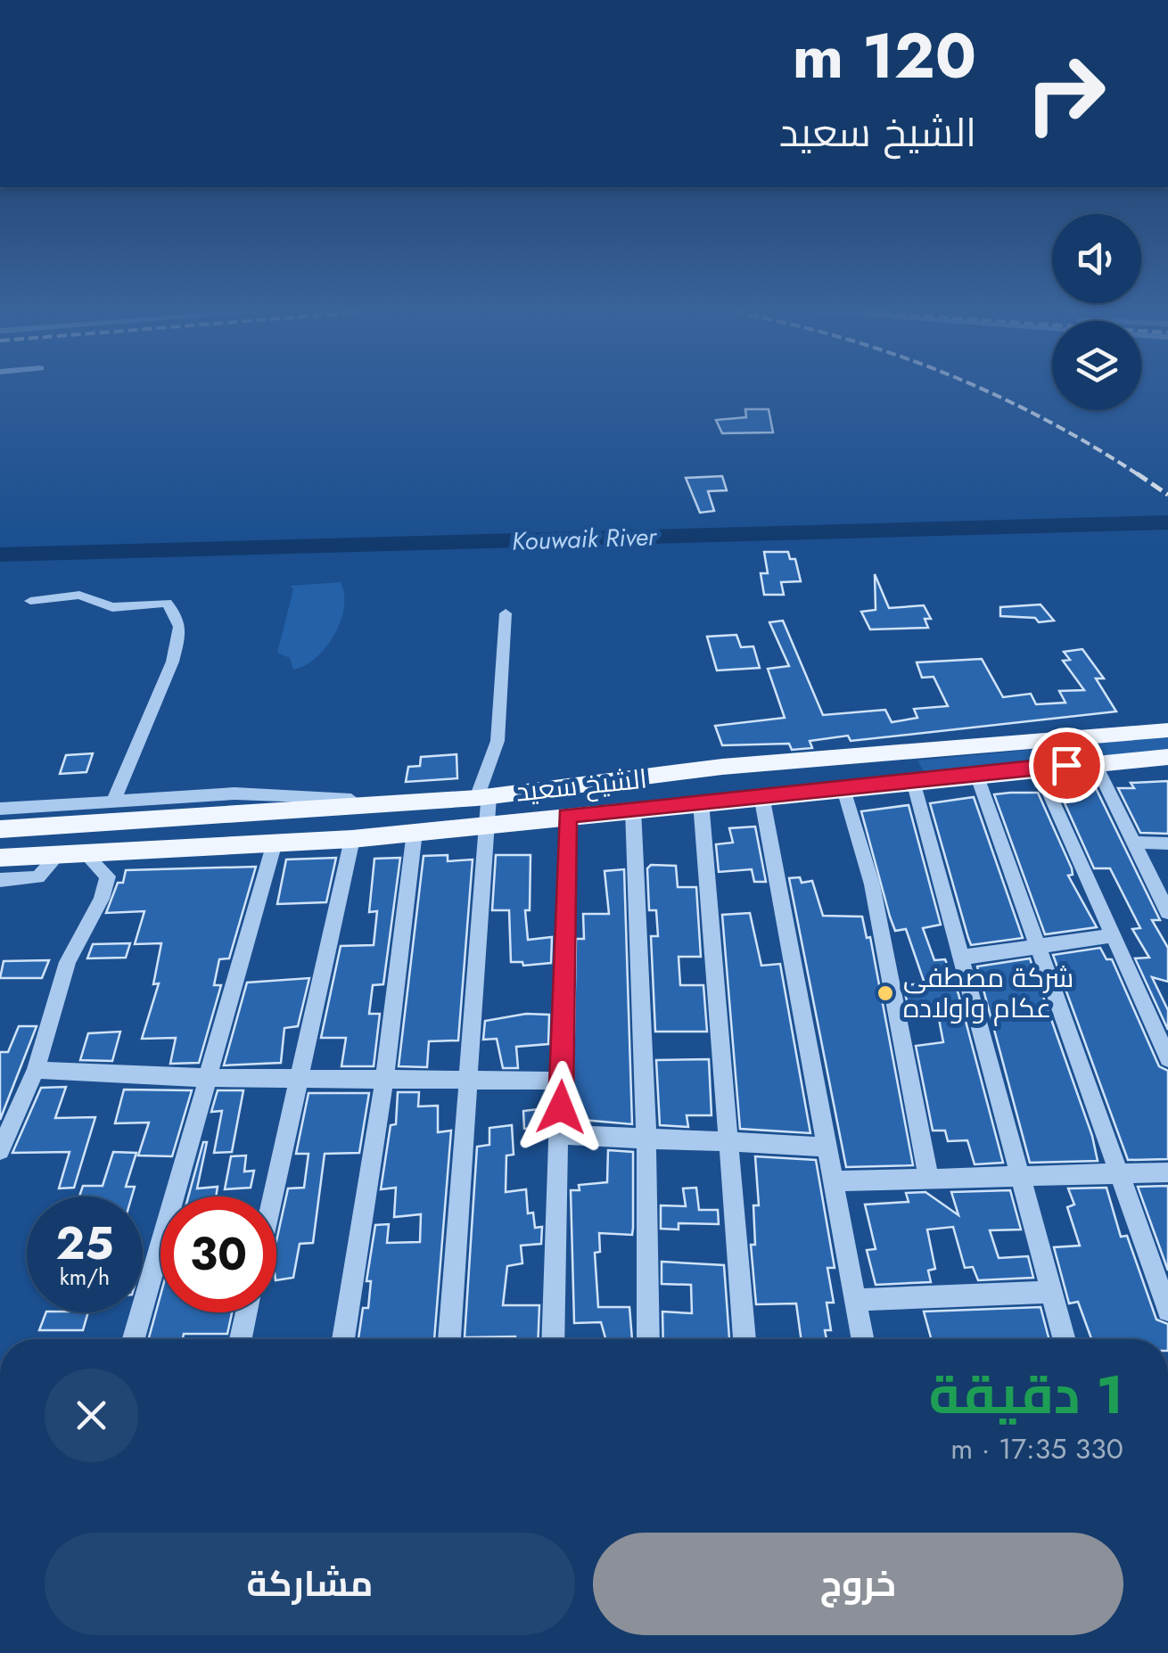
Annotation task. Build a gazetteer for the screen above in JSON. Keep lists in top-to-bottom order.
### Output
{
  "streets": {
    "main road": ["الشيخ سعيد"]
  },
  "water": ["Kouwaik River"],
  "places": ["شركة مصطفى عكام واولاده"],
  "page": {
    "turn": ["120 m", "الشيخ سعيد"],
    "speed": "25 km/h",
    "limit": "30",
    "heading": ["1 دقيقة", "330 m · 17:35"],
    "buttons": ["خروج", "مشاركة"]
  }
}
